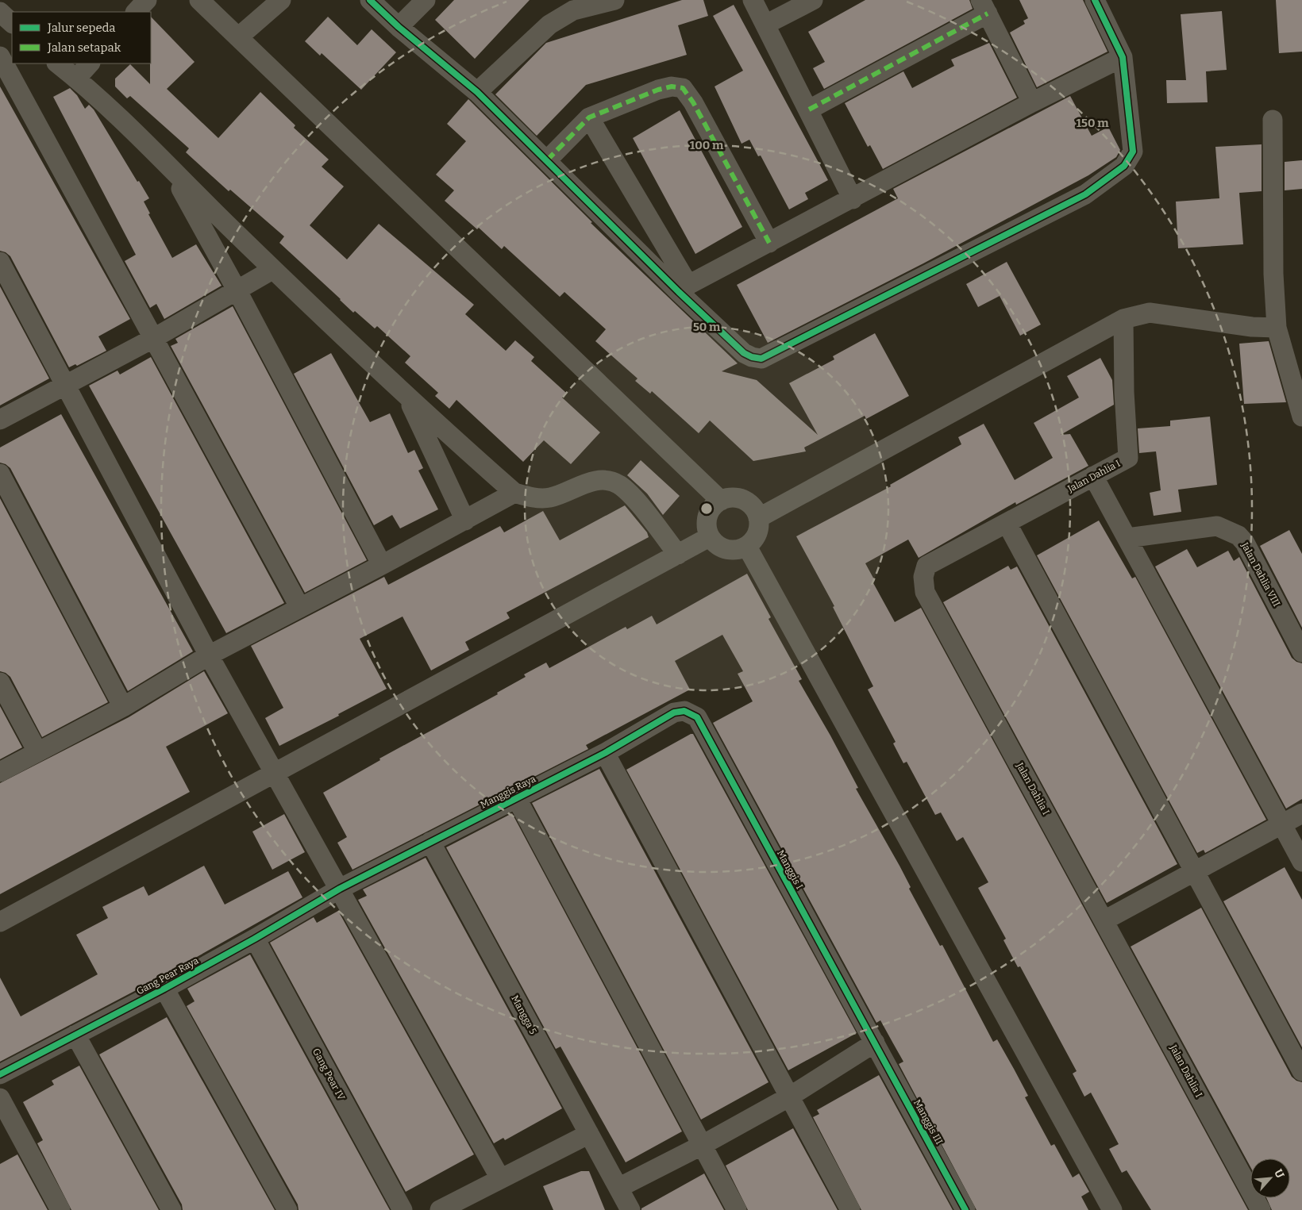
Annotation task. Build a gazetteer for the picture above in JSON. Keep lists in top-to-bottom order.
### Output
{
  "streets": {
    "street": [
      "Jalan Dahlia I",
      "Jalan Dahlia VIII",
      "Manggis Raya",
      "Manggis I",
      "Gang Pear Raya",
      "Mangga 5",
      "Gang Pear IV",
      "Manggis III"
    ]
  },
  "crossings": [
    ["Manggis Raya", "Manggis I"],
    ["Manggis Raya", "Gang Pear Raya"],
    ["Manggis Raya", "Mangga 5"],
    ["Manggis I", "Manggis III"],
    ["Gang Pear Raya", "Gang Pear IV"]
  ],
  "legend": ["Jalur sepeda", "Jalan setapak"],
  "north": "top right",
  "rings": ["150 m", "100 m", "50 m"]
}
